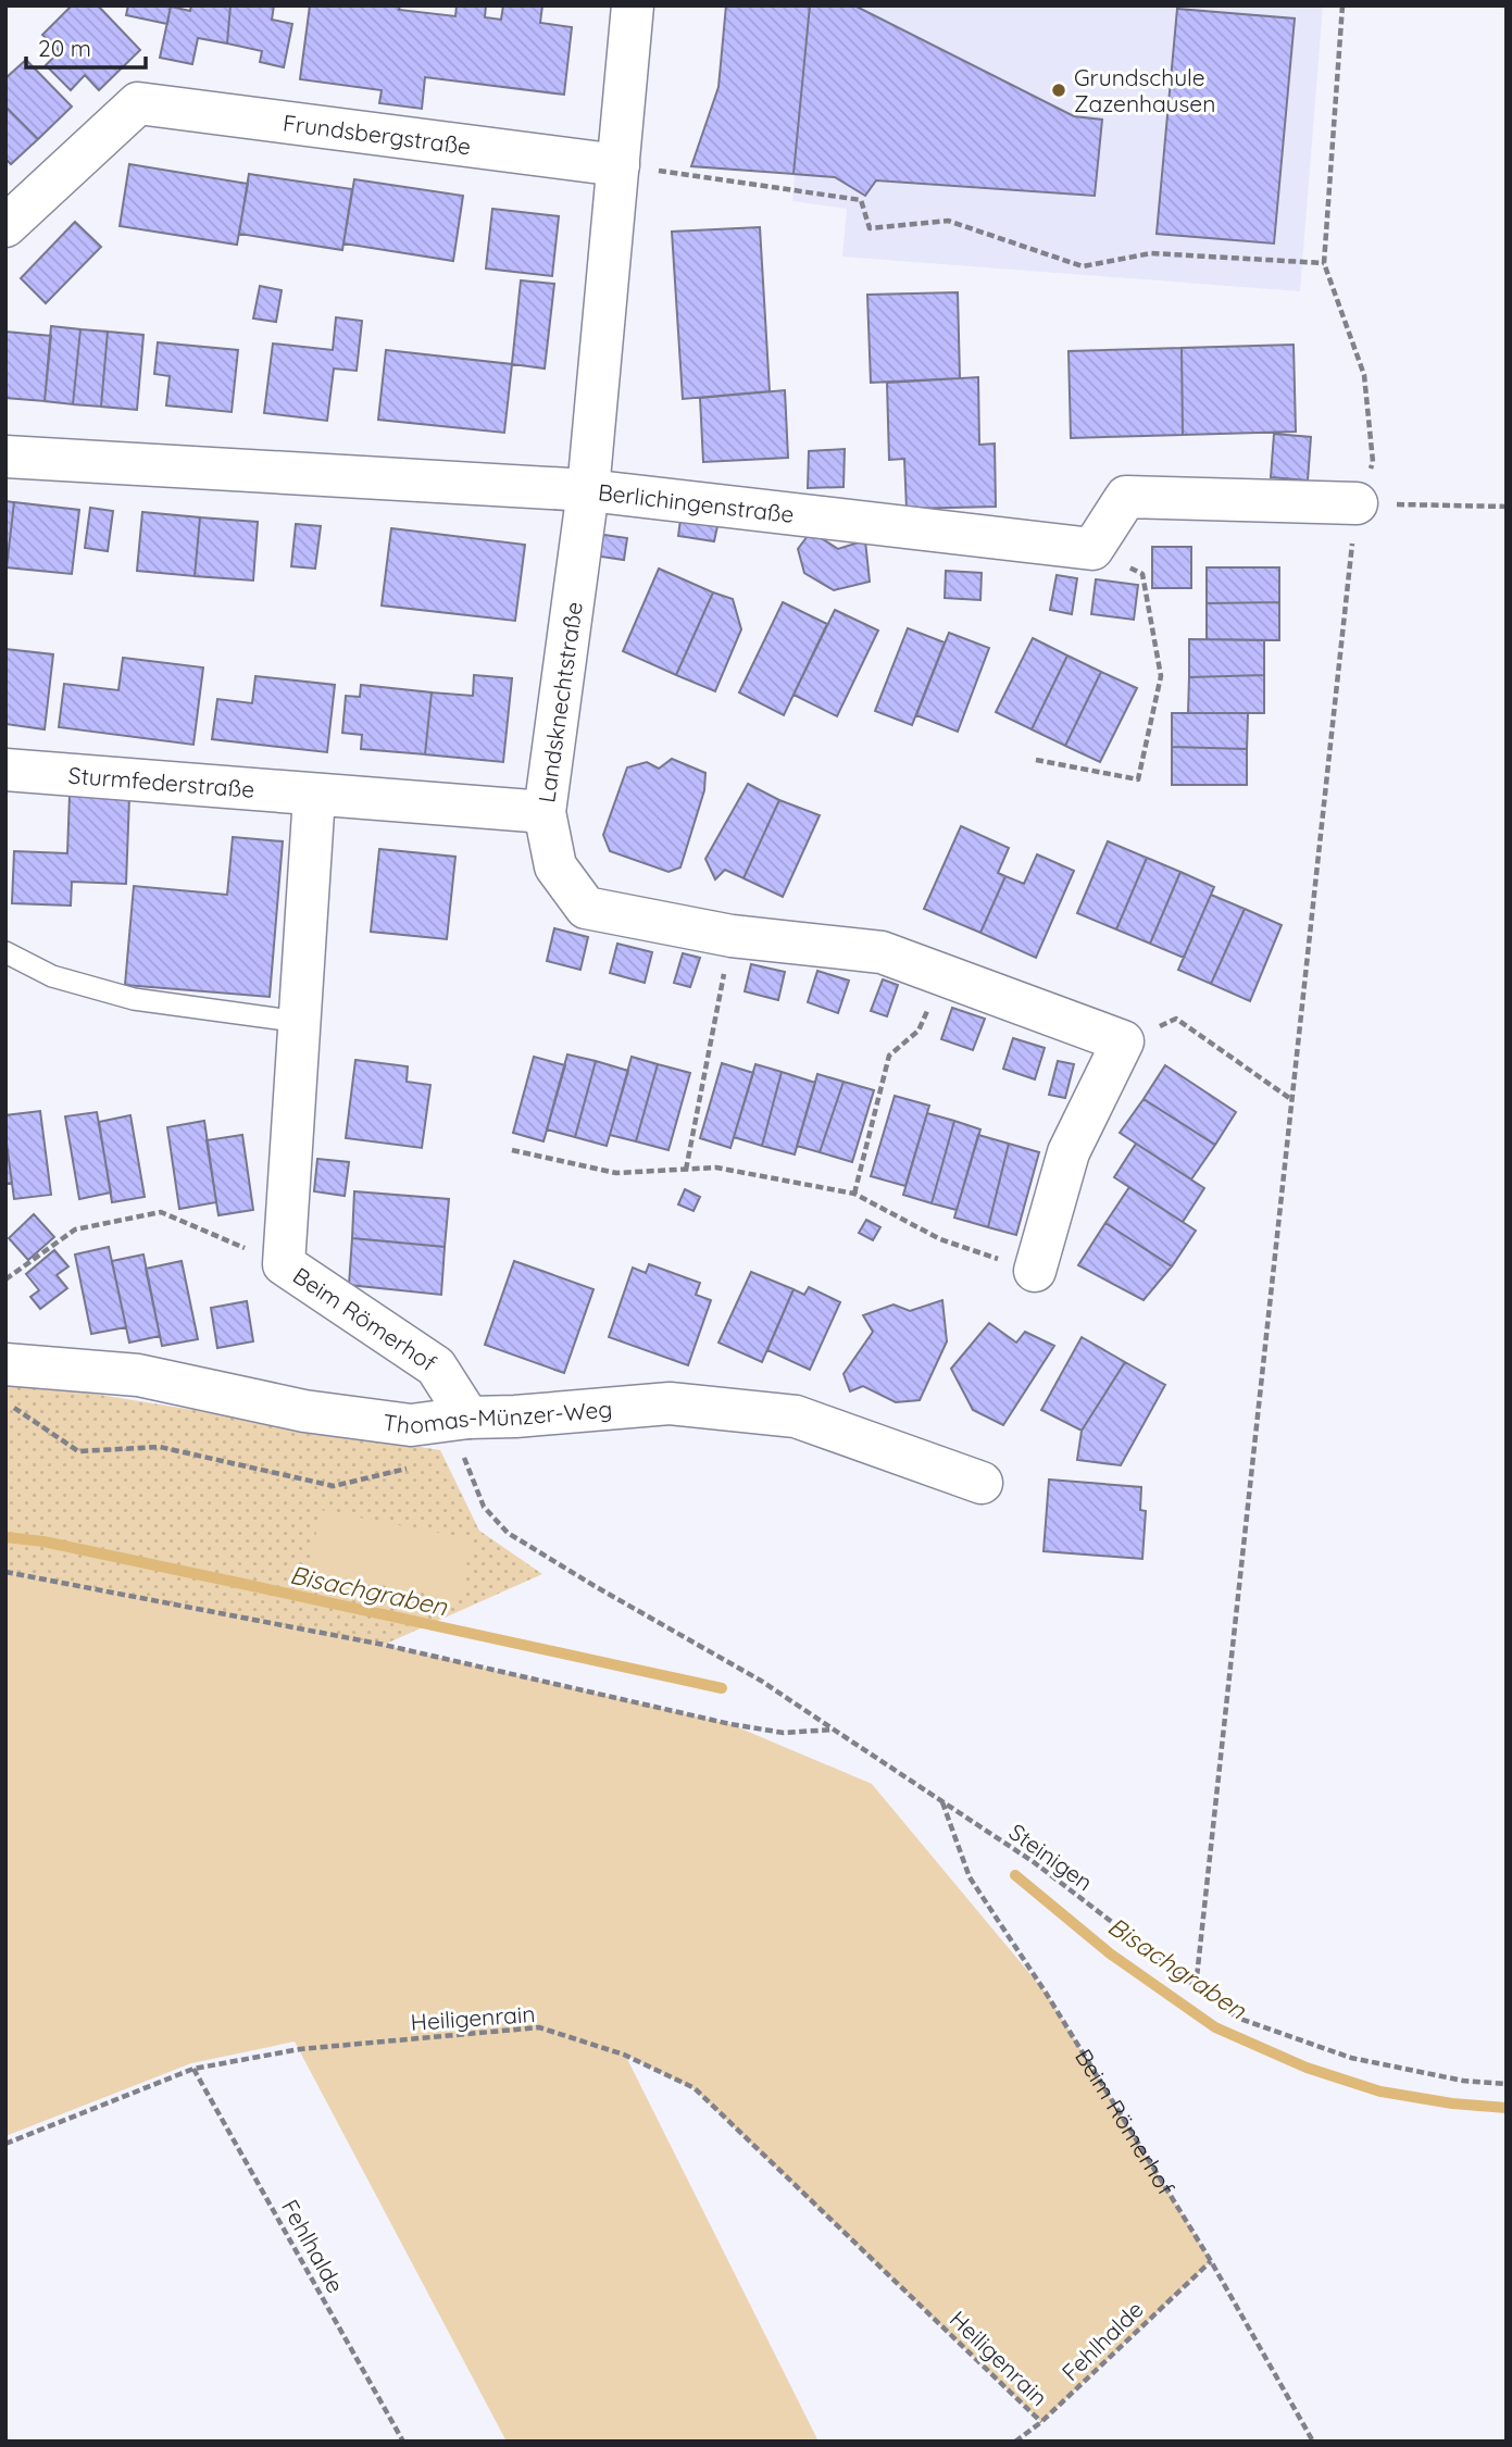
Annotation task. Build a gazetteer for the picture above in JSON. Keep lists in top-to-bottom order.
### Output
{
  "streets": {
    "street": [
      "Frundsbergstraße",
      "Berlichingenstraße",
      "Landsknechtstraße",
      "Sturmfederstraße",
      "Beim Römerhof",
      "Thomas-Münzer-Weg"
    ],
    "path": ["Steinigen", "Heiligenrain", "Fehlhalde"]
  },
  "crossings": [
    ["Frundsbergstraße", "Landsknechtstraße"],
    ["Berlichingenstraße", "Landsknechtstraße"],
    ["Landsknechtstraße", "Sturmfederstraße"],
    ["Sturmfederstraße", "Beim Römerhof"],
    ["Beim Römerhof", "Thomas-Münzer-Weg"],
    ["Beim Römerhof", "Steinigen"],
    ["Beim Römerhof", "Fehlhalde"],
    ["Heiligenrain", "Fehlhalde"]
  ],
  "water": ["Bisachgraben"],
  "places": ["Grundschule Zazenhausen"],
  "scale_bar": "20 m"
}
